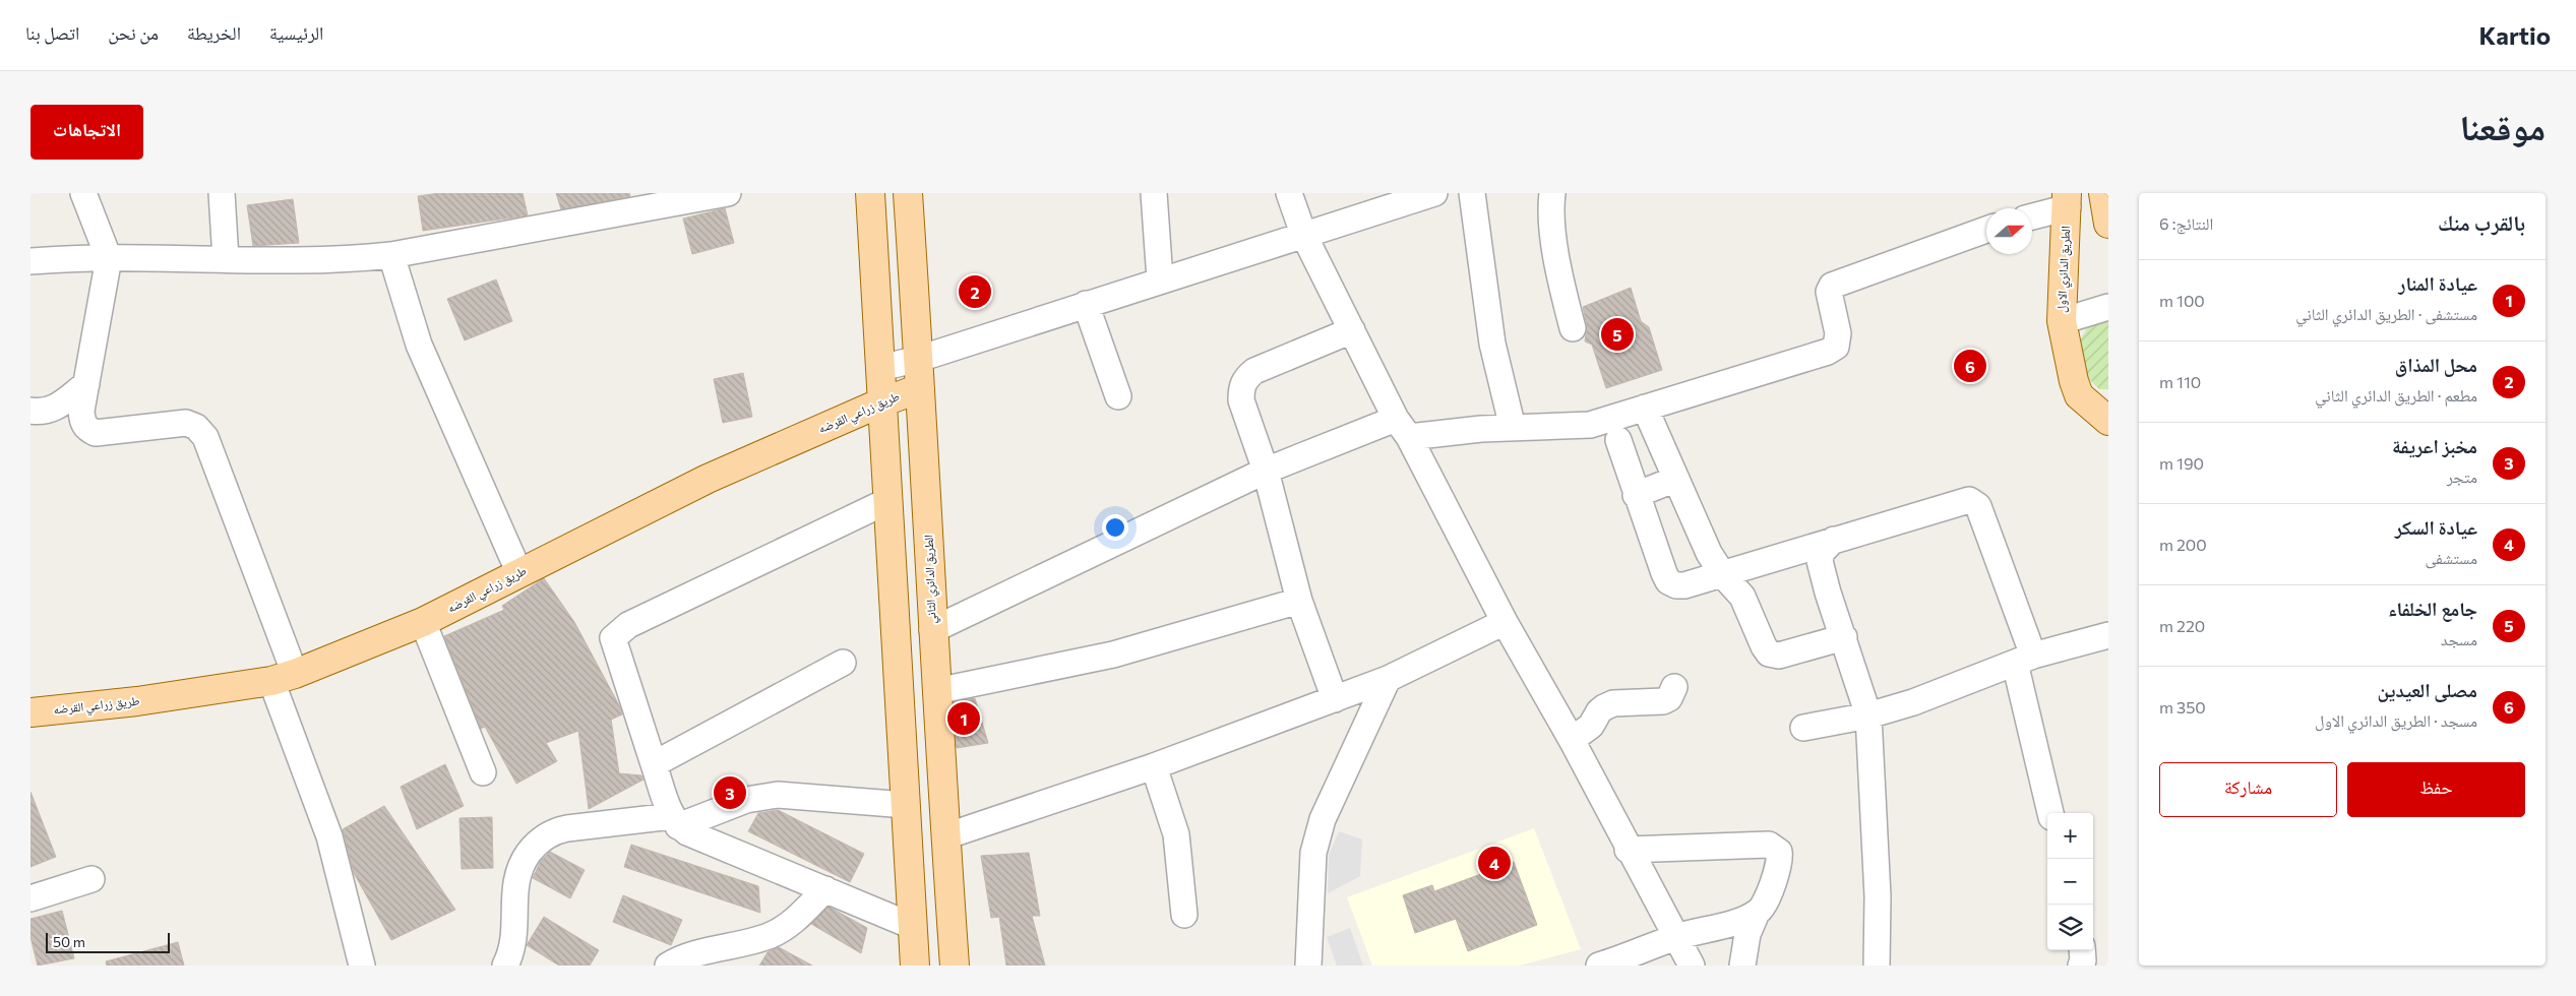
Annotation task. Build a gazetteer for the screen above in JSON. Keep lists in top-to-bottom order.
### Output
{
  "streets": {
    "main road": ["الطريق الدائري الاول", "طريق زراعي القرضه", "الطريق الدائري الثاني"]
  },
  "crossings": [
    ["طريق زراعي القرضه", "الطريق الدائري الثاني"]
  ],
  "scale_bar": "50 m",
  "north": "right",
  "page": {
    "header": "Kartio",
    "nav": [
      "الرئيسية",
      "الخريطة",
      "من نحن",
      "اتصل بنا"
    ],
    "title": "موقعنا",
    "buttons": [
      "الاتجاهات",
      ["حفظ", "مشاركة"]
    ],
    "heading": ["بالقرب منك", "النتائج: 6"],
    "list": [
      {
        "mark": "1",
        "name": "عيادة المنار",
        "note": "مستشفى · الطريق الدائري الثاني",
        "value": "100 m"
      },
      {
        "mark": "2",
        "name": "محل المذاق",
        "note": "مطعم · الطريق الدائري الثاني",
        "value": "110 m"
      },
      {
        "mark": "3",
        "name": "مخبز اعريفة",
        "note": "متجر",
        "value": "190 m"
      },
      {
        "mark": "4",
        "name": "عيادة السكر",
        "note": "مستشفى",
        "value": "200 m"
      },
      {
        "mark": "5",
        "name": "جامع الخلفاء",
        "note": "مسجد",
        "value": "220 m"
      },
      {
        "mark": "6",
        "name": "مصلى العيدين",
        "note": "مسجد · الطريق الدائري الاول",
        "value": "350 m"
      }
    ],
    "pins": [
      "2",
      "5",
      "6",
      "1",
      "3",
      "4"
    ],
    "map_buttons": ["+", "−"],
    "scale": "50 m"
  }
}
